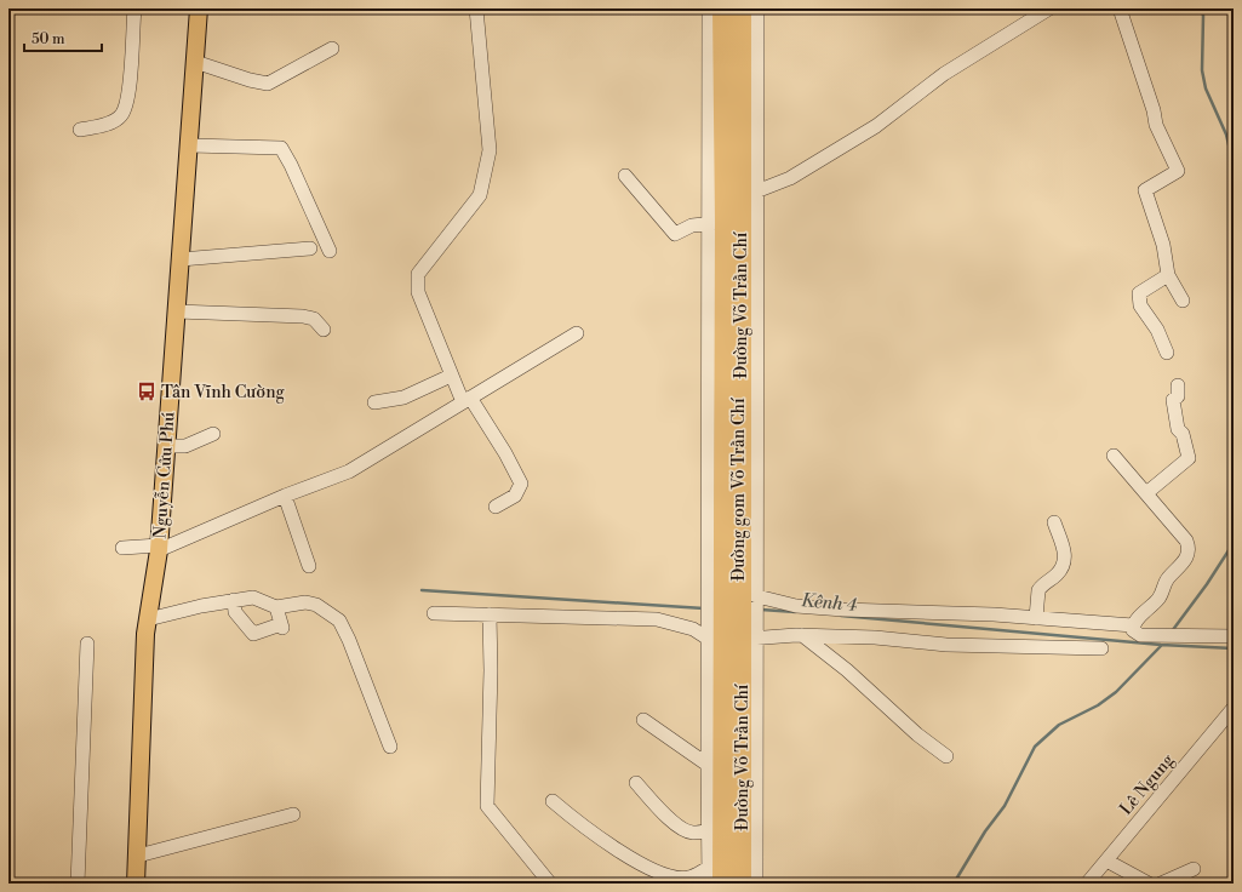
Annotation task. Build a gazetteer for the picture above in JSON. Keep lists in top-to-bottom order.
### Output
{
  "streets": {
    "highway": ["Đường Võ Trần Chí"],
    "main road": ["Nguyễn Cửu Phú"],
    "street": ["Đường gom Võ Trần Chí", "Lê Ngung"]
  },
  "crossings": [
    ["Đường Võ Trần Chí", "Đường gom Võ Trần Chí"]
  ],
  "water": ["Kênh 4"],
  "places": {
    "bus stop": ["Tân Vĩnh Cường"]
  },
  "scale_bar": "50 m"
}
